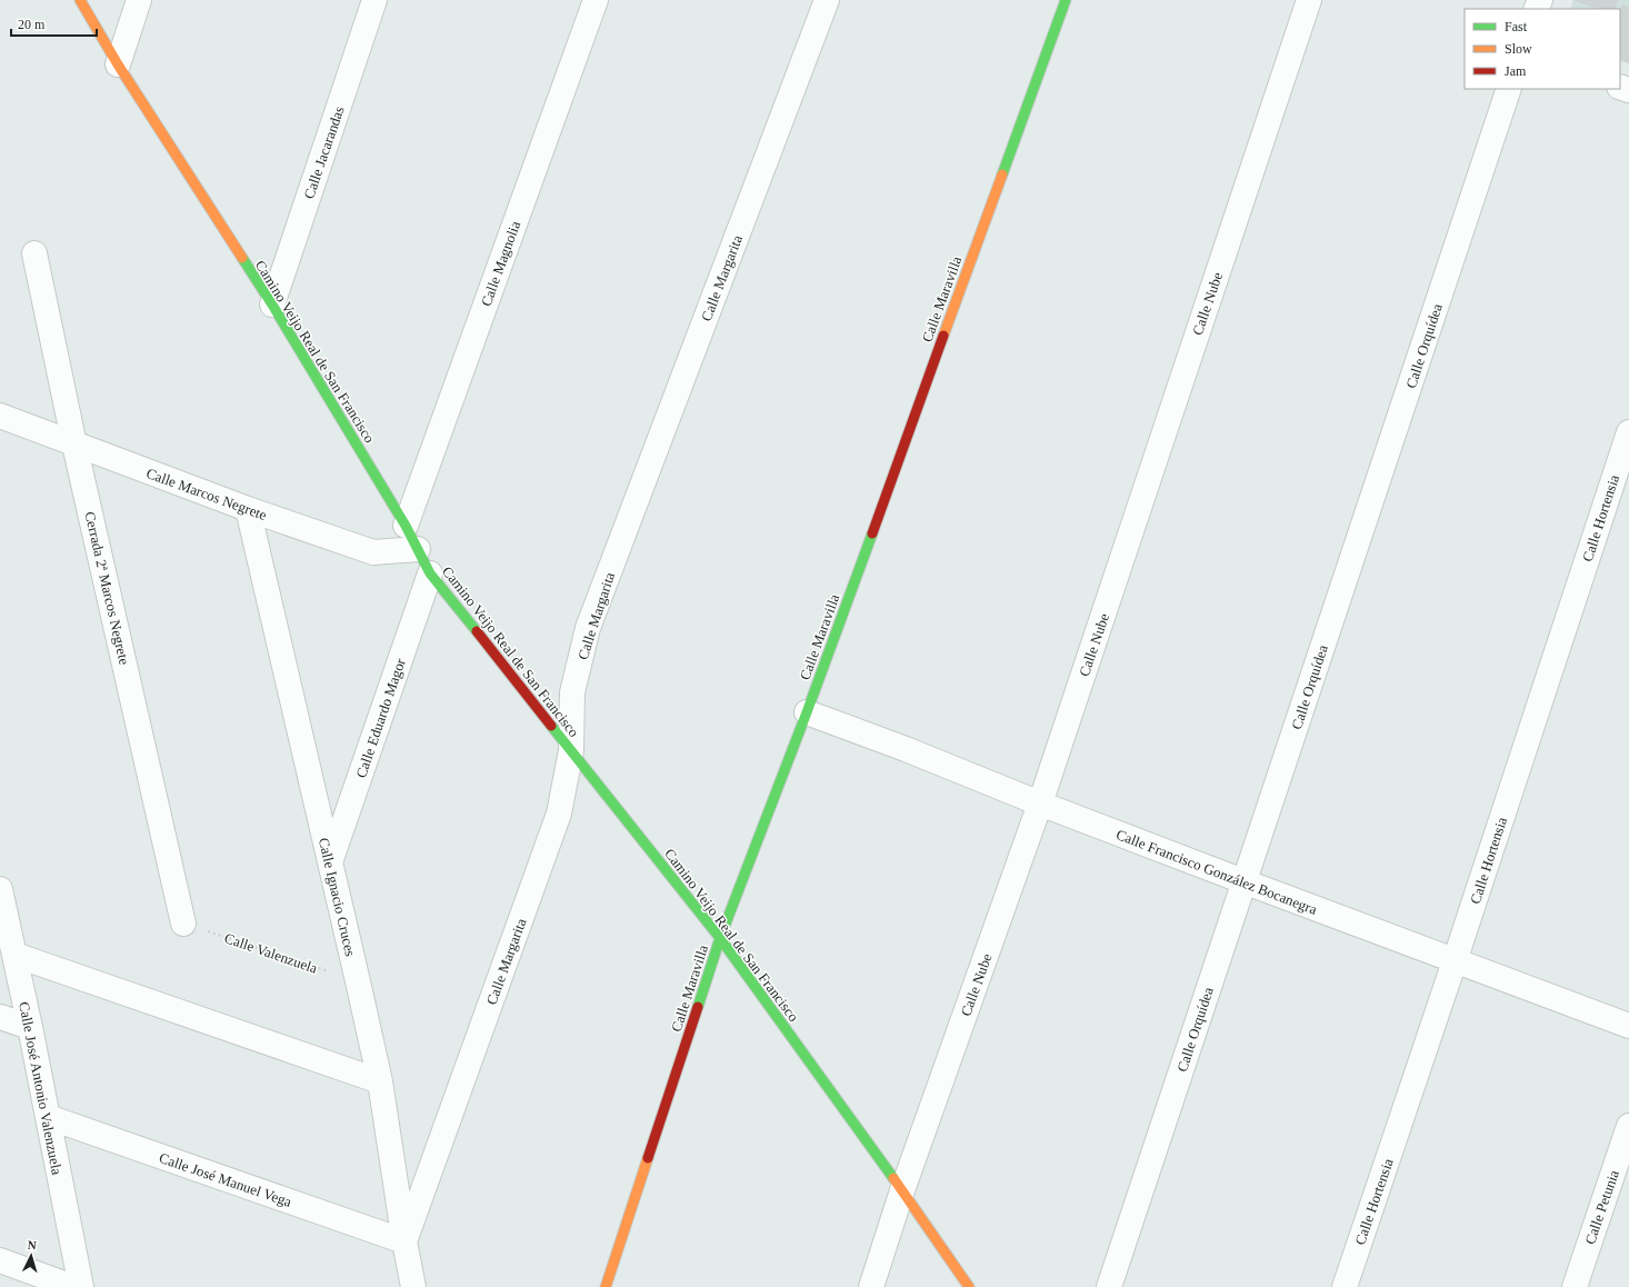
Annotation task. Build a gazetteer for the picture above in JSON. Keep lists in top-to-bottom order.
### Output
{
  "streets": {
    "street": [
      "Calle Jacarandas",
      "Calle Magnolia",
      "Calle Margarita",
      "Calle Maravilla",
      "Calle Nube",
      "Calle Orquídea",
      "Camino Veijo Real de San Francisco",
      "Calle Marcos Negrete",
      "Calle Hortensia",
      "Cerrada 2ª Marcos Negrete",
      "Calle Eduardo Magor",
      "Calle Francisco González Bocanegra",
      "Calle Ignacio Cruces",
      "Calle José Antonio Valenzuela",
      "Calle José Manuel Vega",
      "Calle Petunia"
    ],
    "path": ["Calle Valenzuela"]
  },
  "crossings": [
    ["Calle Jacarandas", "Camino Veijo Real de San Francisco"],
    ["Calle Magnolia", "Camino Veijo Real de San Francisco"],
    ["Calle Margarita", "Camino Veijo Real de San Francisco"],
    ["Calle Margarita", "Calle Ignacio Cruces"],
    ["Calle Margarita", "Calle José Manuel Vega"],
    ["Calle Maravilla", "Camino Veijo Real de San Francisco"],
    ["Calle Maravilla", "Calle Francisco González Bocanegra"],
    ["Calle Nube", "Camino Veijo Real de San Francisco"],
    ["Calle Nube", "Calle Francisco González Bocanegra"],
    ["Calle Orquídea", "Calle Francisco González Bocanegra"],
    ["Camino Veijo Real de San Francisco", "Calle Marcos Negrete"],
    ["Camino Veijo Real de San Francisco", "Calle Eduardo Magor"],
    ["Calle Marcos Negrete", "Cerrada 2ª Marcos Negrete"],
    ["Calle Marcos Negrete", "Calle Ignacio Cruces"],
    ["Calle Hortensia", "Calle Francisco González Bocanegra"],
    ["Cerrada 2ª Marcos Negrete", "Calle Valenzuela"],
    ["Calle Eduardo Magor", "Calle Ignacio Cruces"],
    ["Calle Ignacio Cruces", "Calle Valenzuela"],
    ["Calle Ignacio Cruces", "Calle José Manuel Vega"],
    ["Calle José Antonio Valenzuela", "Calle José Manuel Vega"]
  ],
  "legend": ["Fast", "Slow", "Jam"],
  "scale_bar": "20 m",
  "north": "top"
}
